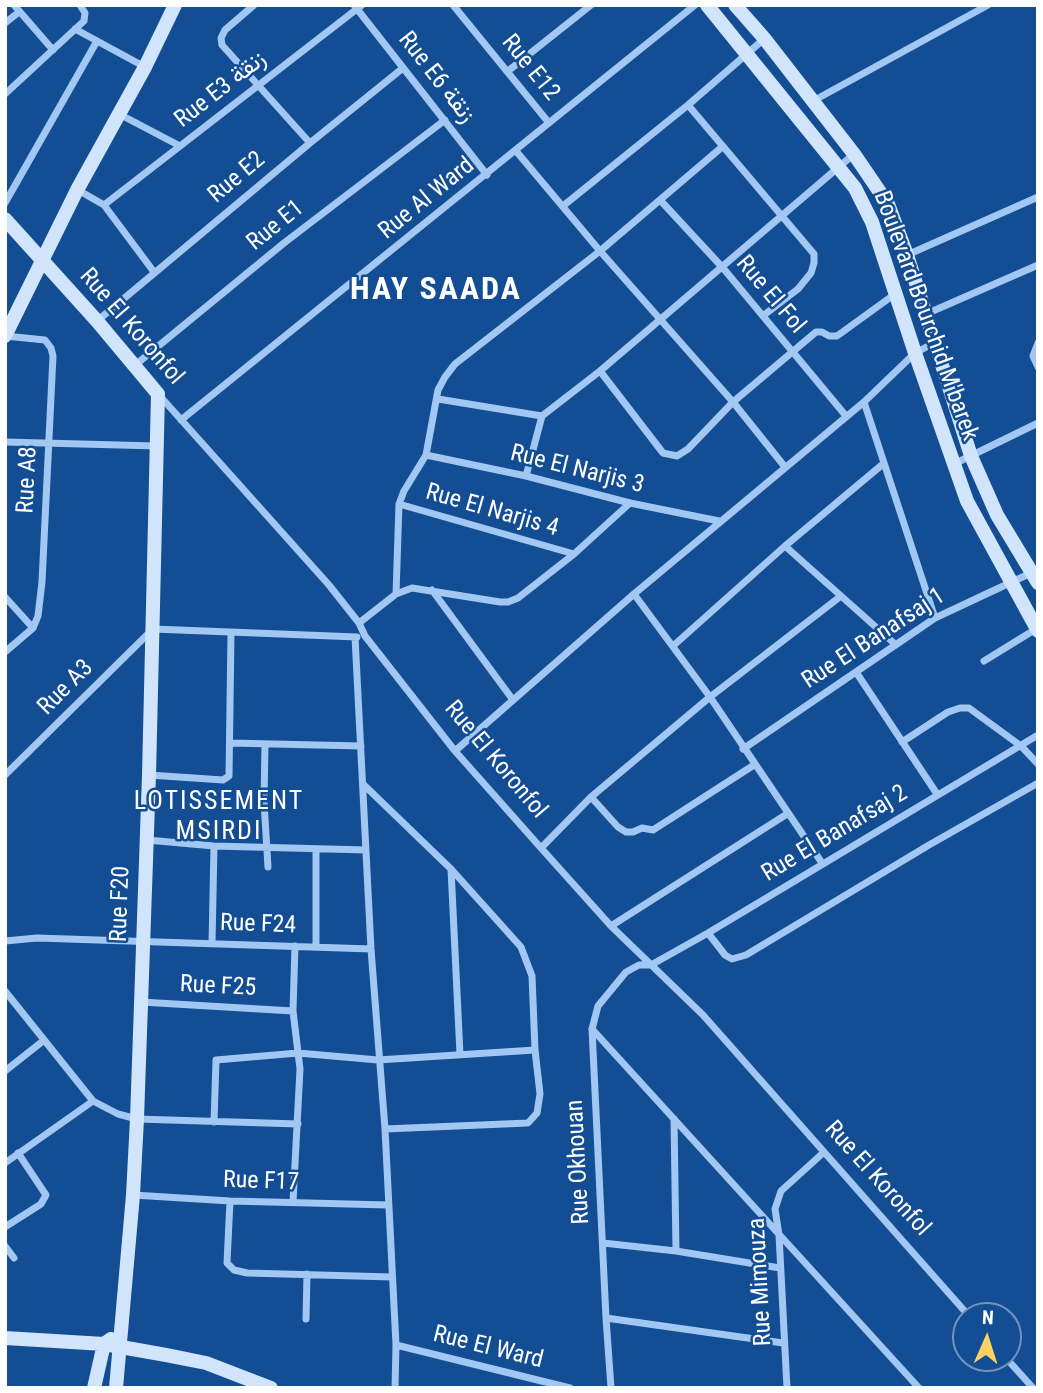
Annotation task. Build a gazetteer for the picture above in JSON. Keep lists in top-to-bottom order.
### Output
{
  "streets": {
    "street": [
      "Rue E12",
      "Rue E6 زنقة",
      "Rue E3 زنقة",
      "Rue E2",
      "Rue Al Ward",
      "Rue E1",
      "Rue El Fol",
      "Boulevard Bourchid M'barek",
      "Rue El Koronfol",
      "Rue El Narjis 3",
      "Rue A8",
      "Rue El Narjis 4",
      "Rue El Banafsaj 1",
      "Rue A3",
      "Rue El Banafsaj 2",
      "Rue F20",
      "Rue F24",
      "Rue F25",
      "Rue Okhouan",
      "Rue F17",
      "Rue Mimouza",
      "Rue El Ward"
    ]
  },
  "crossings": [
    ["Rue E12", "Rue Al Ward"],
    ["Rue E6 زنقة", "Rue E3 زنقة"],
    ["Rue E6 زنقة", "Rue E2"],
    ["Rue E6 زنقة", "Rue Al Ward"],
    ["Rue E6 زنقة", "Rue E1"],
    ["Rue E2", "Rue El Koronfol"],
    ["Rue Al Ward", "Rue El Koronfol"],
    ["Rue E1", "Rue El Koronfol"],
    ["Boulevard Bourchid M'barek", "Rue El Banafsaj 1"],
    ["Rue El Koronfol", "Rue El Banafsaj 2"],
    ["Rue El Koronfol", "Rue F20"],
    ["Rue El Koronfol", "Rue Okhouan"],
    ["Rue El Koronfol", "Rue Mimouza"],
    ["Rue El Narjis 3", "Rue El Narjis 4"],
    ["Rue A3", "Rue F20"],
    ["Rue El Banafsaj 2", "Rue Okhouan"],
    ["Rue F20", "Rue F24"],
    ["Rue F20", "Rue F25"],
    ["Rue F20", "Rue F17"]
  ],
  "districts": ["HAY SAADA", "LOTISSEMENT MSIRDI"],
  "north": "top"
}
